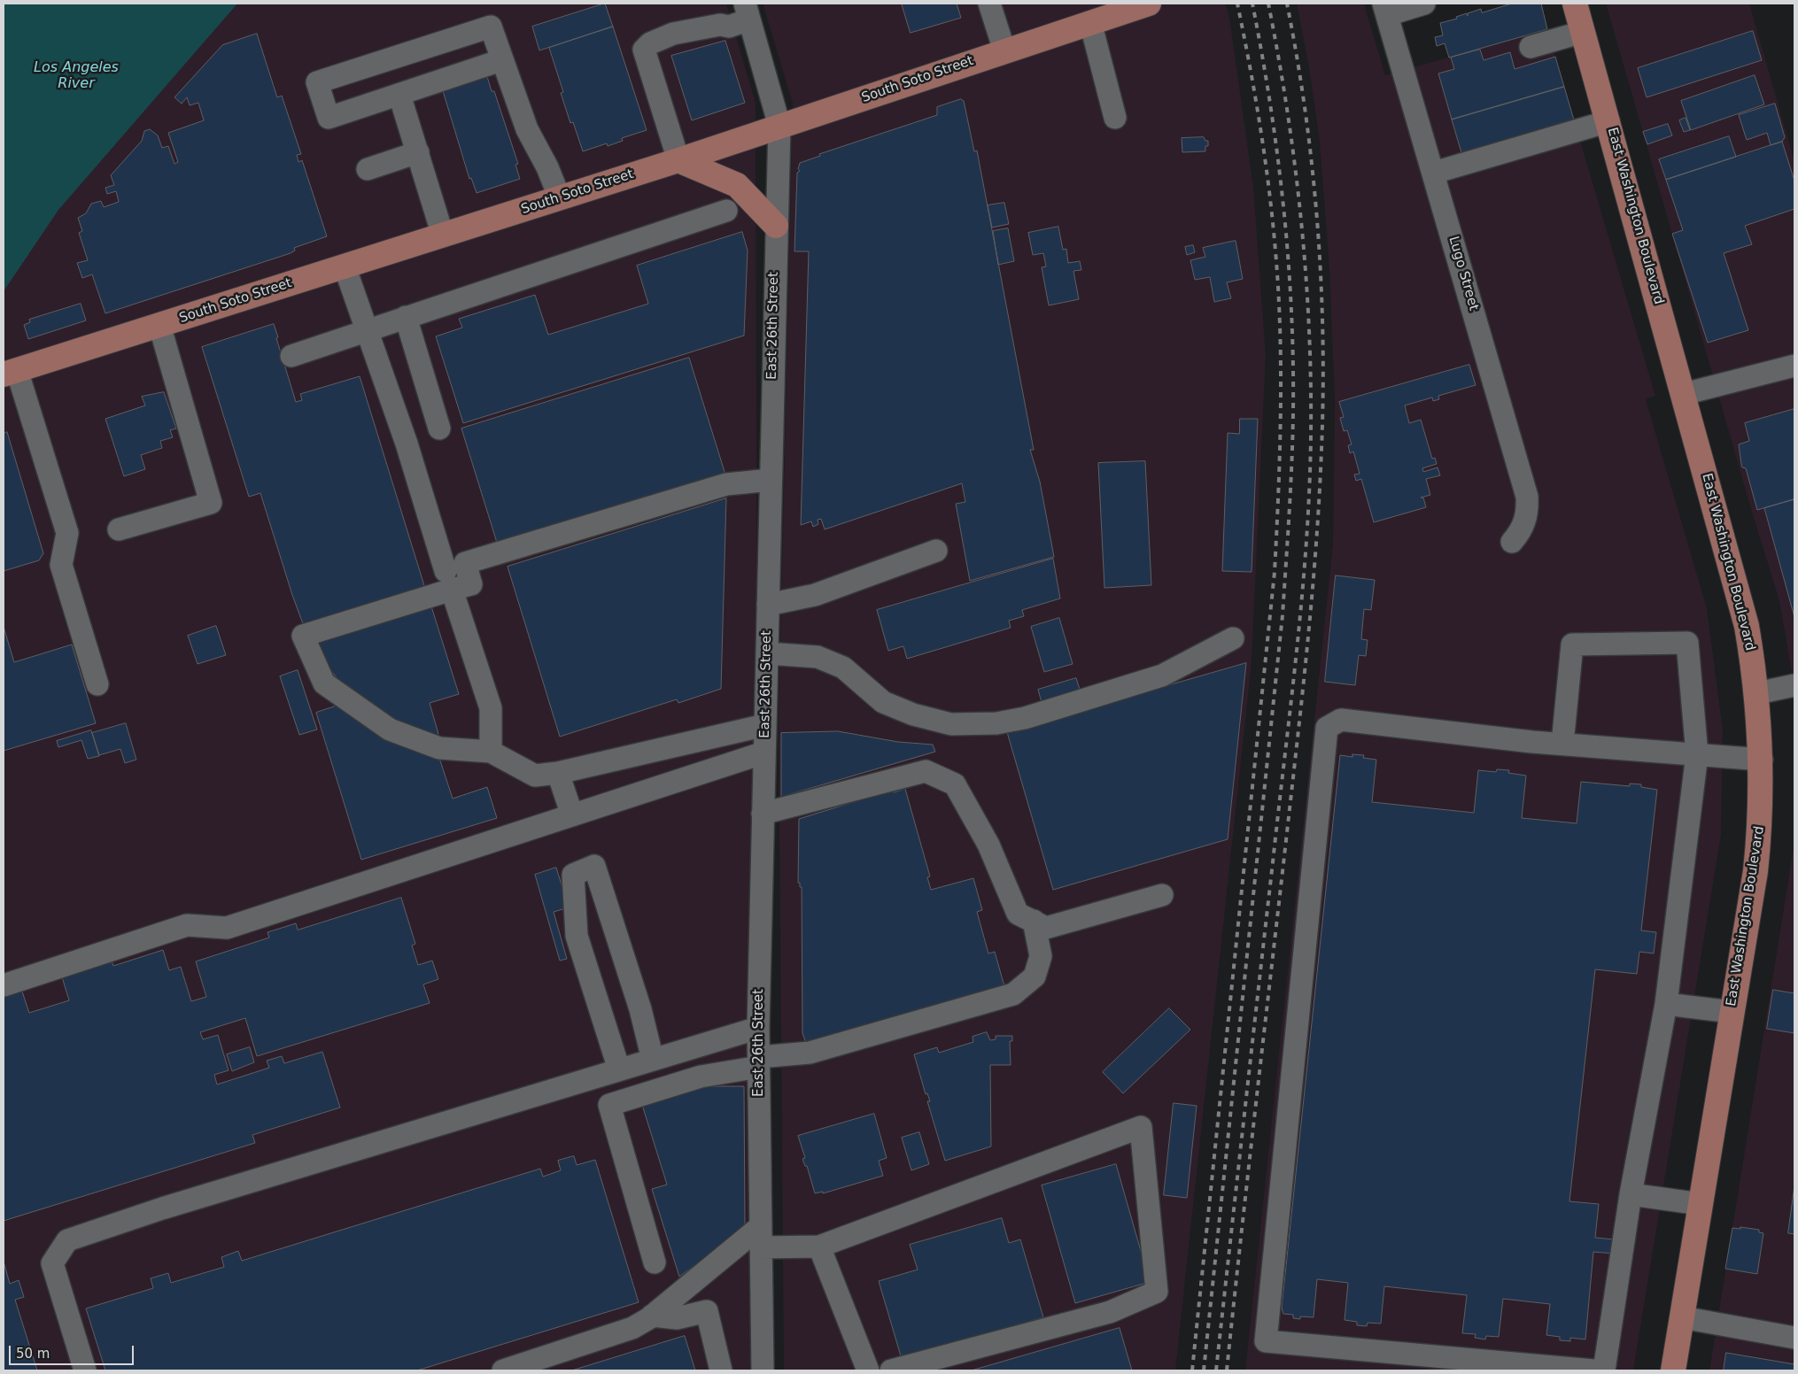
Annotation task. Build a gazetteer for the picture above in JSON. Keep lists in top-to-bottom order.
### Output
{
  "streets": {
    "main road": ["South Soto Street", "East Washington Boulevard"],
    "street": ["Lugo Street", "East 26th Street"]
  },
  "crossings": [
    ["South Soto Street", "East 26th Street"]
  ],
  "water": ["Los Angeles River"],
  "scale_bar": "50 m"
}
